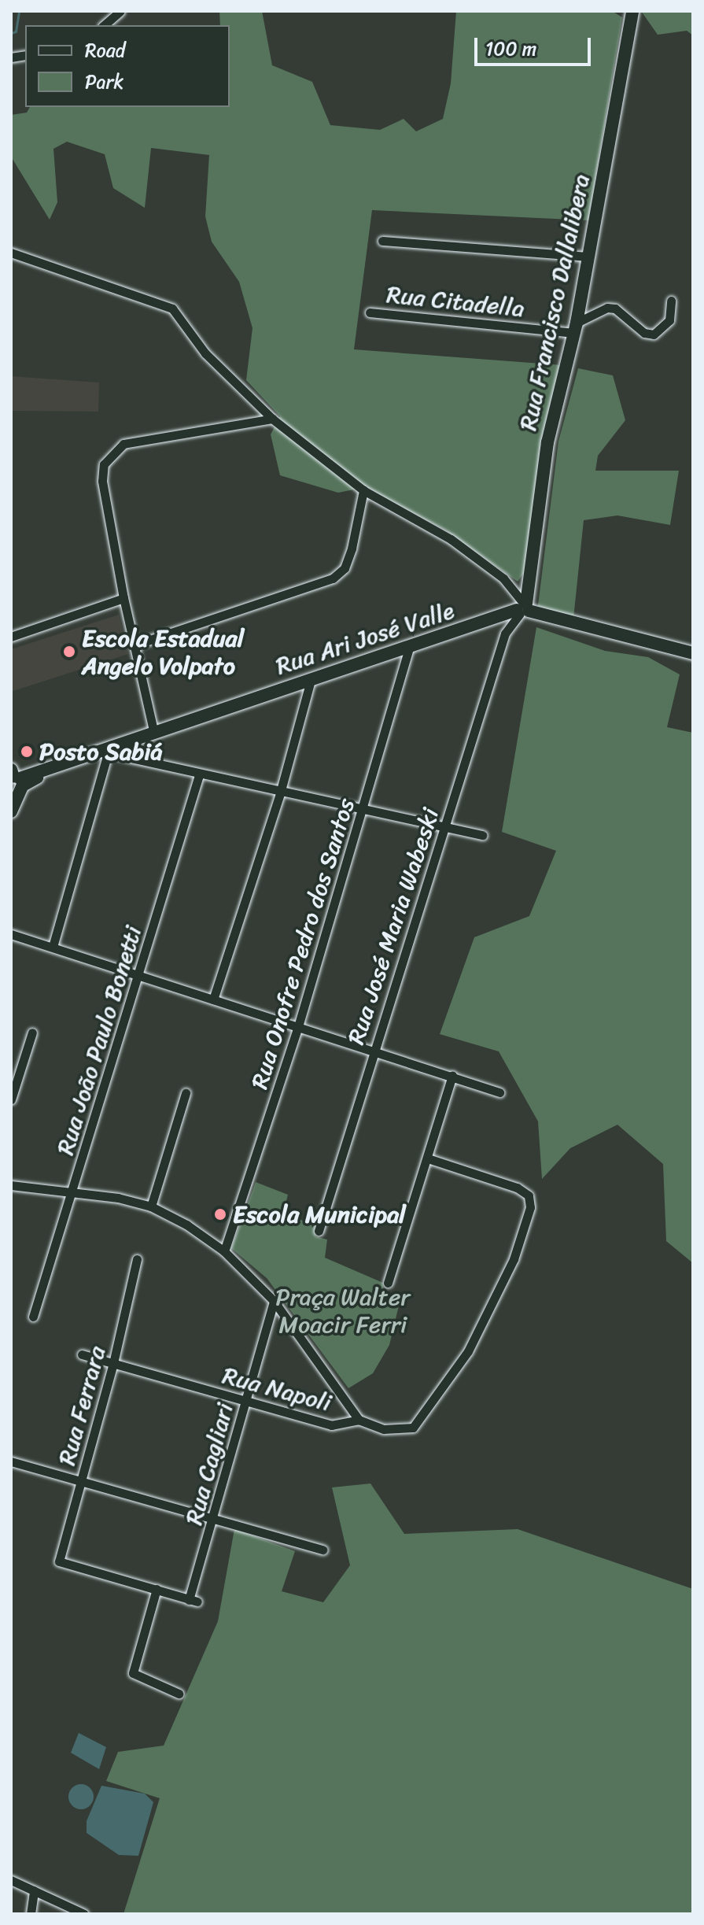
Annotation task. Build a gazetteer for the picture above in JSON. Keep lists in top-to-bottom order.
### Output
{
  "streets": {
    "street": [
      "Rua Citadella",
      "Rua Francisco Dallalibera",
      "Rua Ari José Valle",
      "Rua José Maria Wabeski",
      "Rua Onofre Pedro dos Santos",
      "Rua João Paulo Bonetti",
      "Rua Napoli",
      "Rua Ferrara",
      "Rua Cagliari"
    ]
  },
  "crossings": [
    ["Rua Citadella", "Rua Francisco Dallalibera"],
    ["Rua Francisco Dallalibera", "Rua Ari José Valle"],
    ["Rua Francisco Dallalibera", "Rua José Maria Wabeski"],
    ["Rua Ari José Valle", "Rua José Maria Wabeski"],
    ["Rua Ari José Valle", "Rua Onofre Pedro dos Santos"],
    ["Rua Napoli", "Rua Ferrara"],
    ["Rua Napoli", "Rua Cagliari"],
    ["Rua Ferrara", "Rua Cagliari"]
  ],
  "parks": ["Praça Walter Moacir Ferri"],
  "places": ["Escola Estadual Angelo Volpato", "Posto Sabiá", "Escola Municipal"],
  "legend": ["Road", "Park"],
  "scale_bar": "100 m"
}
